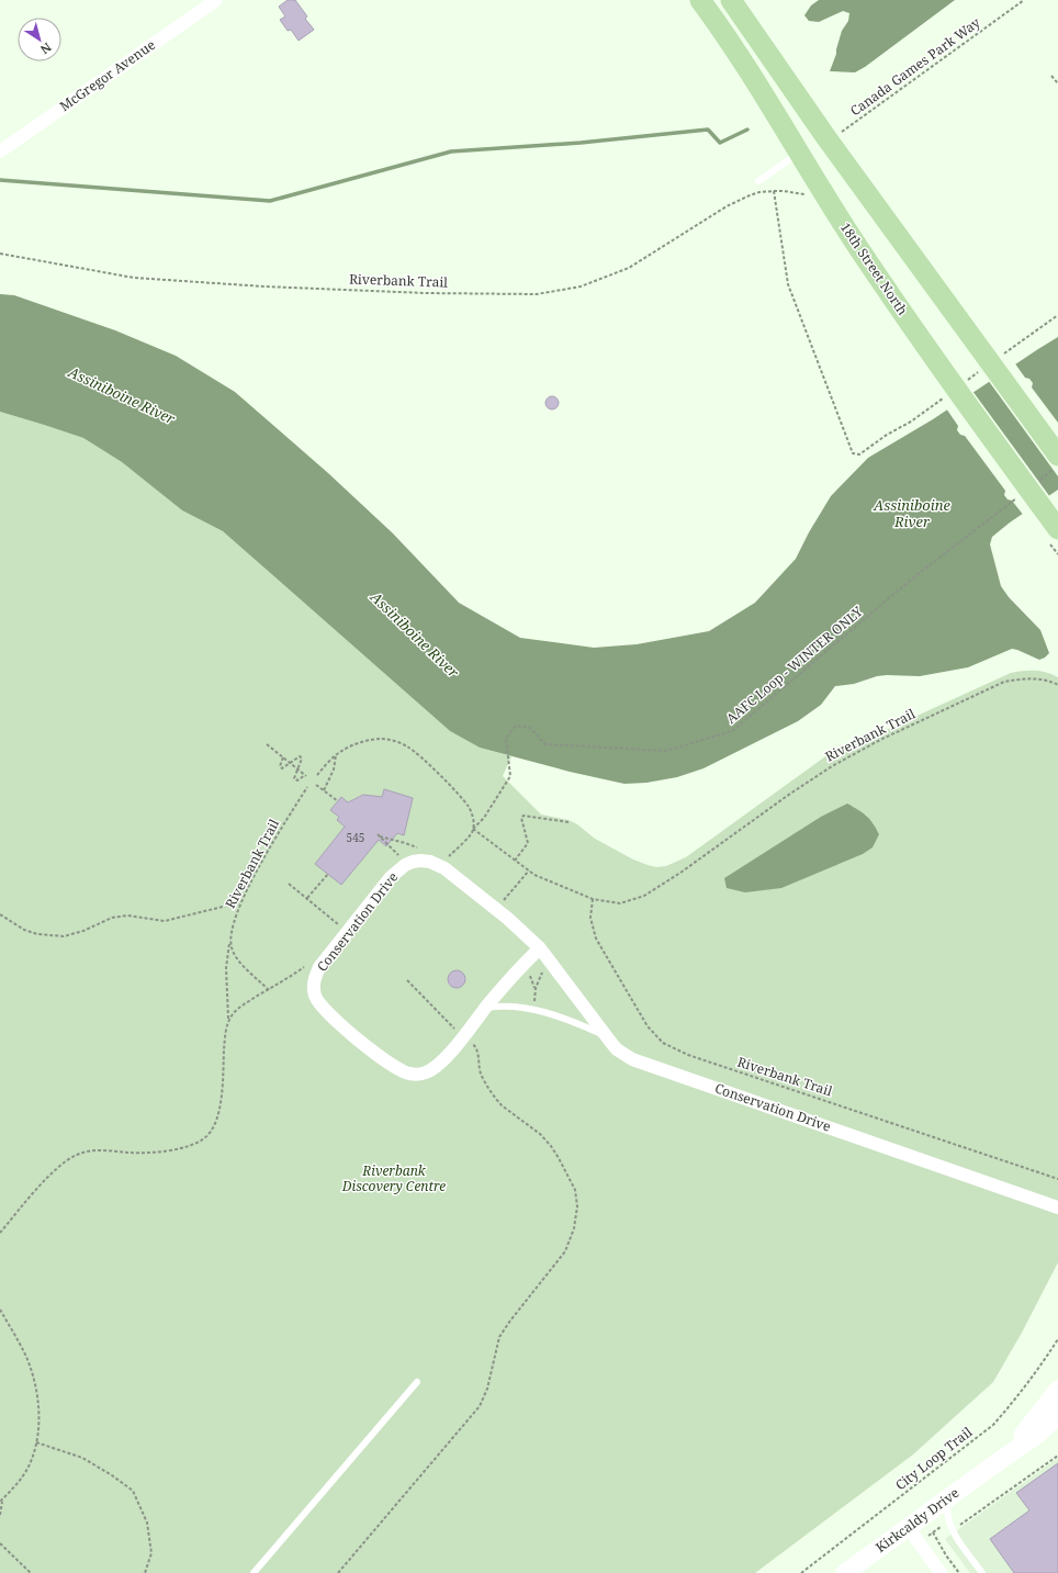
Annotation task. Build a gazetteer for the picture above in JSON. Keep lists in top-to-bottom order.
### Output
{
  "streets": {
    "main road": ["18th Street North", "Kirkcaldy Drive"],
    "street": ["McGregor Avenue", "Conservation Drive"],
    "path": [
      "Canada Games Park Way",
      "Riverbank Trail",
      "AAFC Loop - WINTER ONLY",
      "City Loop Trail"
    ]
  },
  "crossings": [
    ["Riverbank Trail", "AAFC Loop - WINTER ONLY"]
  ],
  "water": ["Assiniboine River"],
  "parks": ["Riverbank Discovery Centre"],
  "house_numbers": ["545"],
  "north": "bottom right"
}
